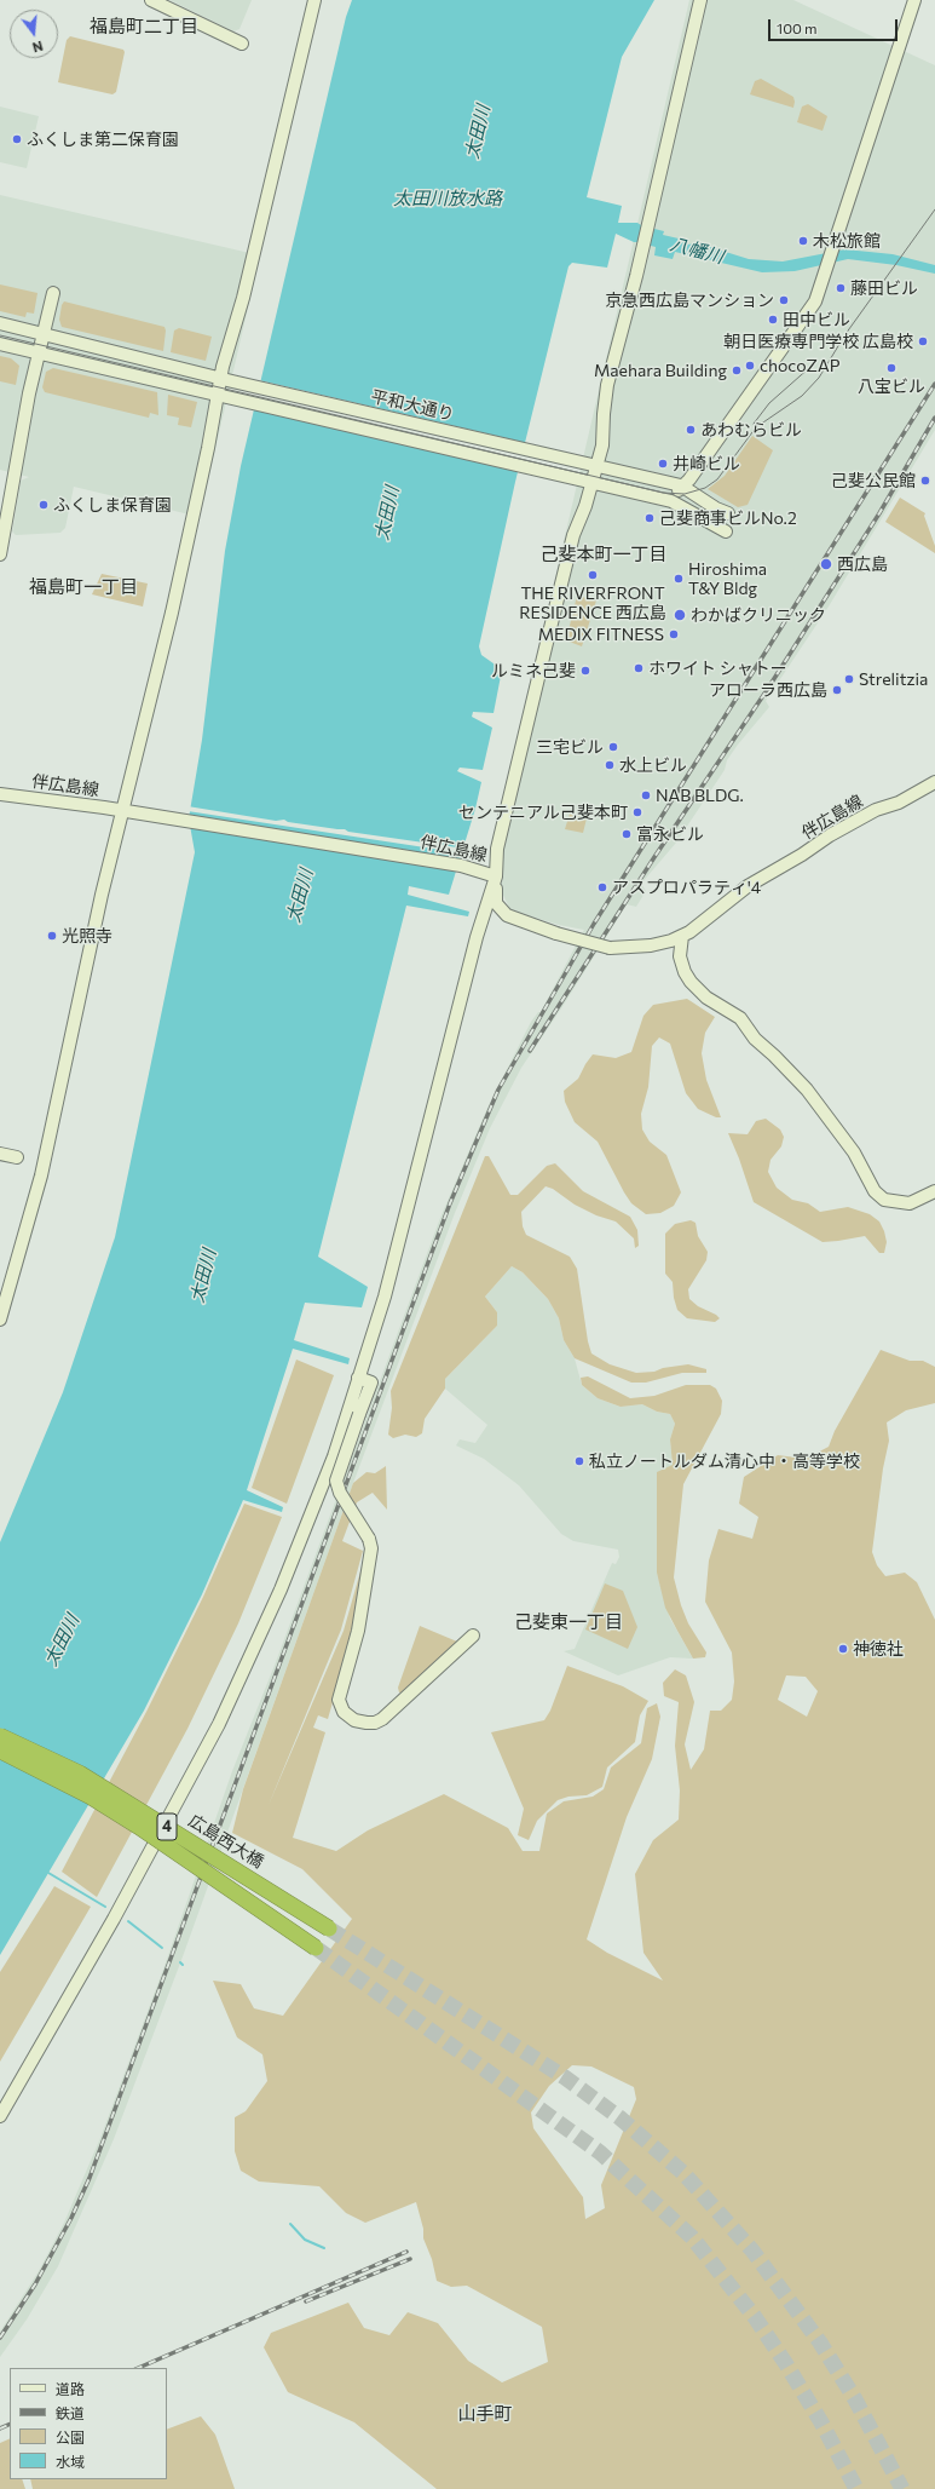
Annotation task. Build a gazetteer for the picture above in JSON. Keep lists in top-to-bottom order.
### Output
{
  "streets": {
    "highway": ["4", "広島西大橋"],
    "street": ["平和大通り", "伴広島線"]
  },
  "districts": [
    "福島町二丁目",
    "己斐本町一丁目",
    "福島町一丁目",
    "己斐東一丁目",
    "山手町"
  ],
  "water": ["太田川", "太田川放水路", "八幡川"],
  "places": [
    "ふくしま第二保育園",
    "木松旅館",
    "藤田ビル",
    "京急西広島マンション",
    "田中ビル",
    "朝日医療専門学校 広島校",
    "chocoZAP",
    "八宝ビル",
    "Maehara Building",
    "あわむらビル",
    "井崎ビル",
    "己斐公民館",
    "ふくしま保育園",
    "己斐商事ビルNo.2",
    "西広島",
    "THE RIVERFRONT RESIDENCE 西広島",
    "Hiroshima T&Y Bldg",
    "わかばクリニック",
    "MEDIX FITNESS",
    "ホワイト シャトー",
    "ルミネ己斐",
    "Strelitzia",
    "アローラ西広島",
    "三宅ビル",
    "水上ビル",
    "NAB BLDG.",
    "センテニアル己斐本町",
    "富永ビル",
    "アスプロパラティ'4",
    "光照寺",
    "私立ノートルダム清心中・高等学校",
    "神徳社"
  ],
  "legend": [
    "道路",
    "鉄道",
    "公園",
    "水域"
  ],
  "scale_bar": "100 m",
  "north": "bottom"
}
